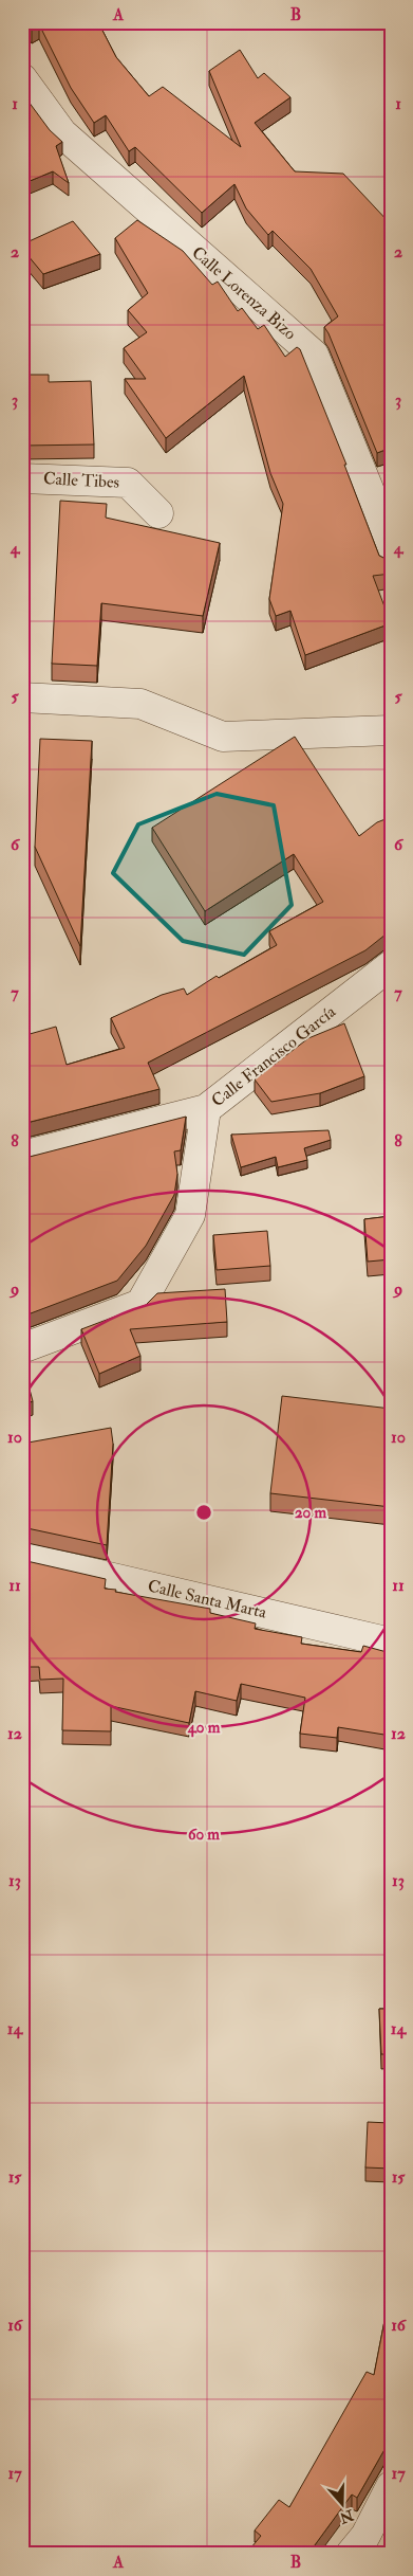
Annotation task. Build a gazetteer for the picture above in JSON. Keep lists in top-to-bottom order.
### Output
{
  "streets": {
    "street": [
      "Calle Lorenza Bizo",
      "Calle Tibes",
      "Calle Francisco García",
      "Calle Santa Marta"
    ]
  },
  "north": "bottom",
  "grid": {
    "columns": ["A", "B"],
    "rows": [
      "1",
      "2",
      "3",
      "4",
      "5",
      "6",
      "7",
      "8",
      "9",
      "10",
      "11",
      "12",
      "13",
      "14",
      "15",
      "16",
      "17"
    ]
  },
  "rings": ["20 m", "40 m", "60 m"]
}
